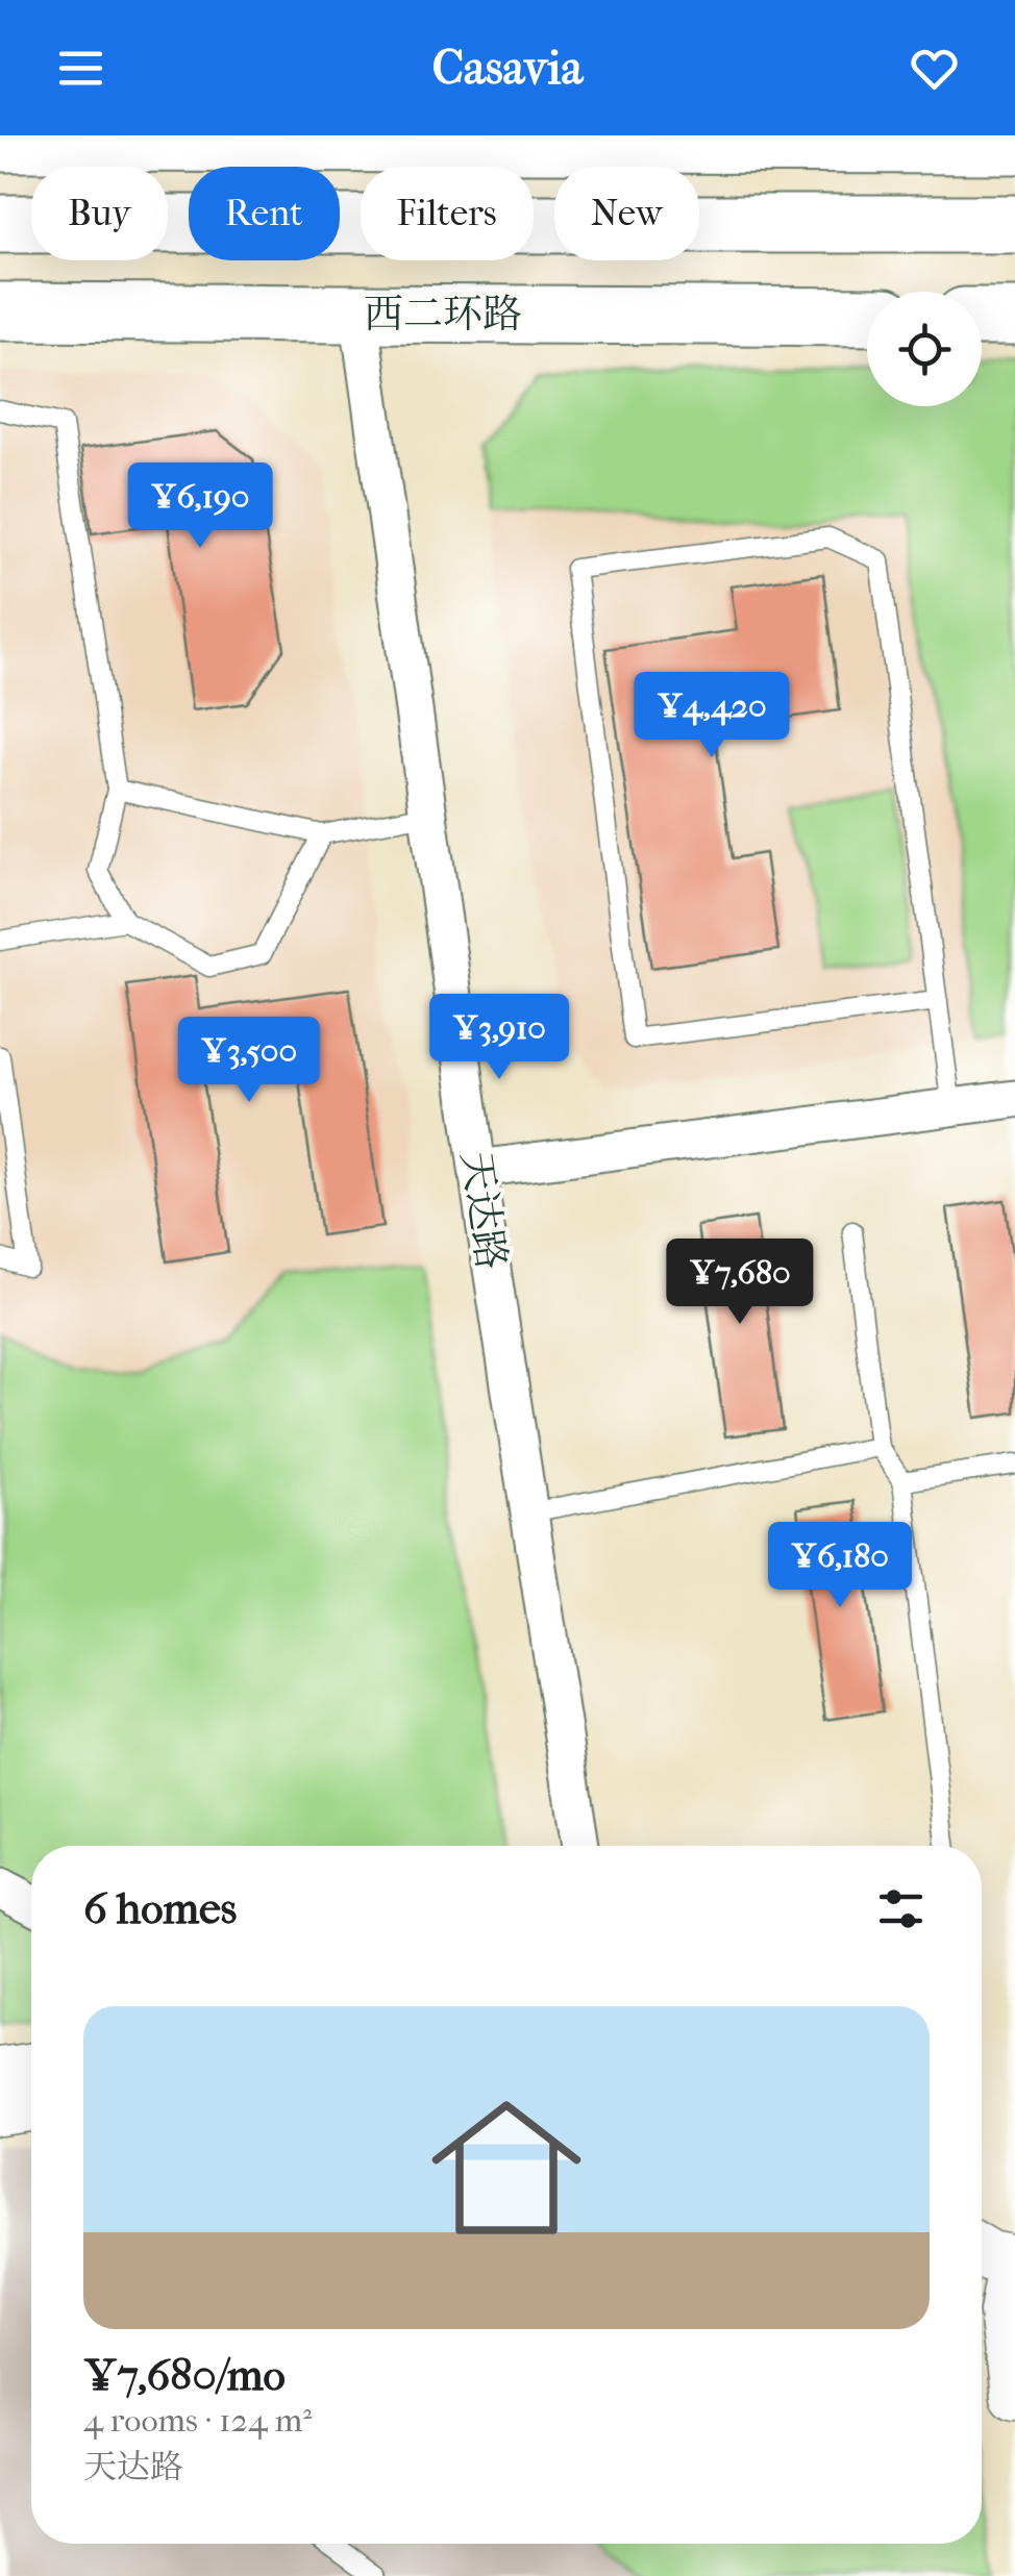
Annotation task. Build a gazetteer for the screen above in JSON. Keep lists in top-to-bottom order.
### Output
{
  "streets": {
    "highway": ["西二环路"],
    "street": ["天达路"]
  },
  "crossings": [
    ["西二环路", "天达路"]
  ],
  "page": {
    "header": "Casavia",
    "chip": [
      "Buy",
      "Rent",
      "Filters",
      "New"
    ],
    "price": [
      "¥6,190",
      "¥4,420",
      "¥3,910",
      "¥3,500",
      "¥7,680",
      "¥6,180"
    ],
    "heading": "6 homes",
    "list": [
      {
        "name": "¥7,680/mo",
        "note": "4 rooms · 124 m² · 天达路"
      }
    ]
  }
}
